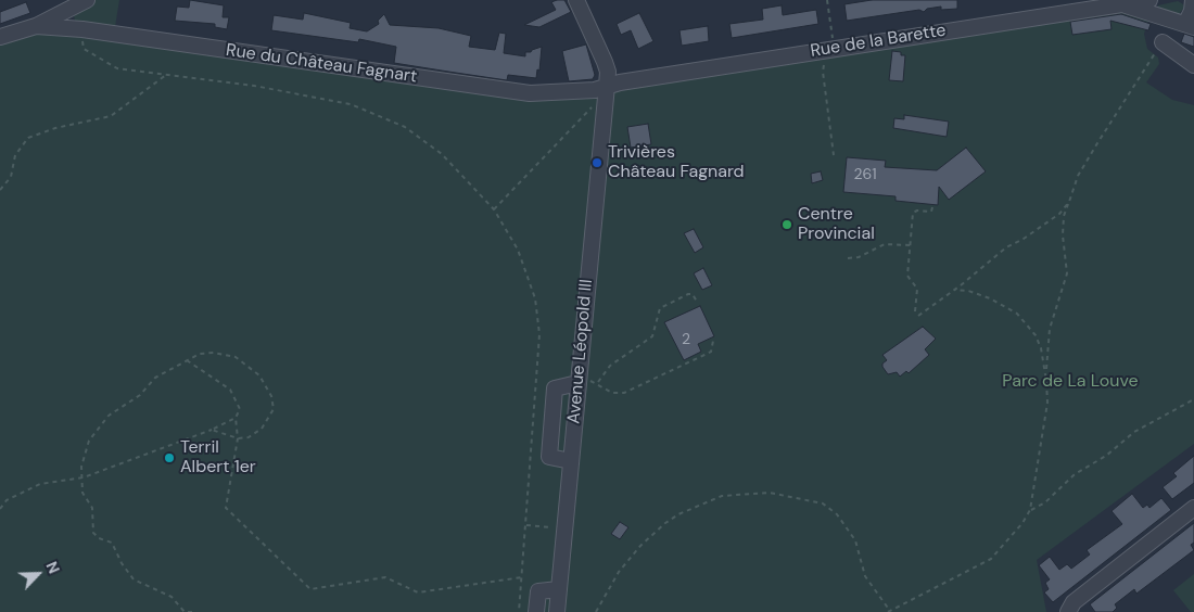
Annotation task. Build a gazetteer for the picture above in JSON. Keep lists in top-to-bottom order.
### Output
{
  "streets": {
    "street": ["Rue de la Barette", "Rue du Château Fagnart", "Avenue Léopold III"]
  },
  "crossings": [
    ["Rue de la Barette", "Rue du Château Fagnart"],
    ["Rue de la Barette", "Avenue Léopold III"],
    ["Rue du Château Fagnart", "Avenue Léopold III"]
  ],
  "parks": ["Parc de La Louve"],
  "places": ["Trivières Château Fagnard", "Centre Provincial", "Terril Albert 1er"],
  "house_numbers": ["261", "2"],
  "north": "top right"
}
